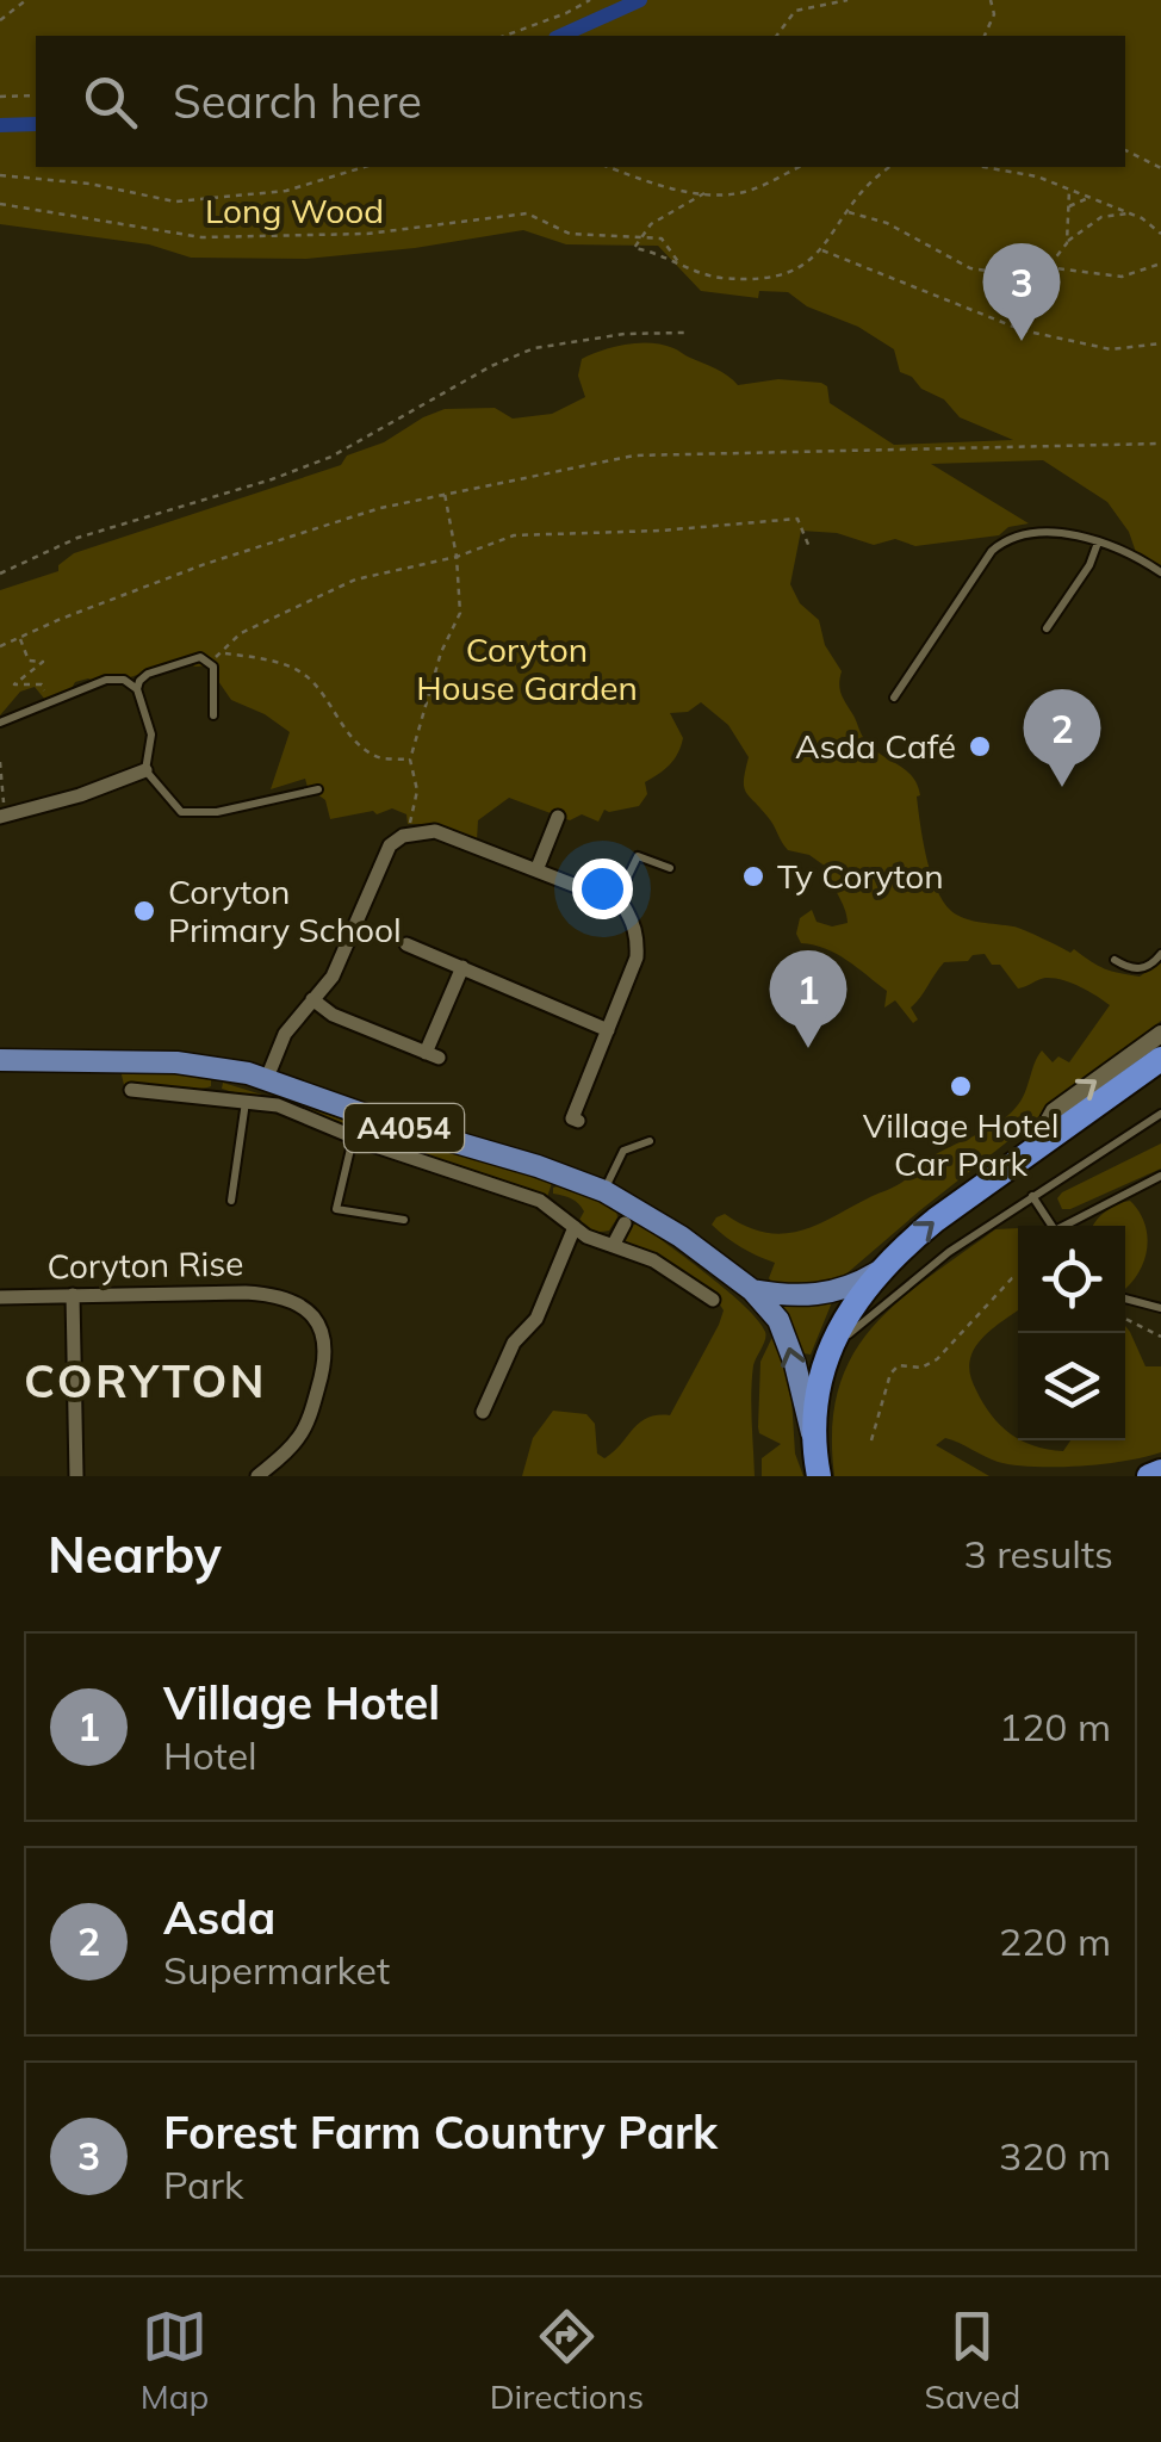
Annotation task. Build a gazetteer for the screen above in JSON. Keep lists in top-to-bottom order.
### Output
{
  "streets": {
    "main road": ["A4054"],
    "street": ["Coryton Rise"]
  },
  "districts": ["CORYTON"],
  "parks": ["Long Wood", "Coryton House Garden"],
  "places": [
    "Asda Café",
    "Ty Coryton",
    "Coryton Primary School",
    "Village Hotel Car Park"
  ],
  "page": {
    "search": "Search here",
    "pins": ["3", "2", "1"],
    "heading": ["Nearby", "3 results"],
    "list": [
      {
        "mark": "1",
        "name": "Village Hotel",
        "note": "Hotel",
        "value": "120 m"
      },
      {
        "mark": "2",
        "name": "Asda",
        "note": "Supermarket",
        "value": "220 m"
      },
      {
        "mark": "3",
        "name": "Forest Farm Country Park",
        "note": "Park",
        "value": "320 m"
      }
    ],
    "nav": ["Map", "Directions", "Saved"]
  }
}
